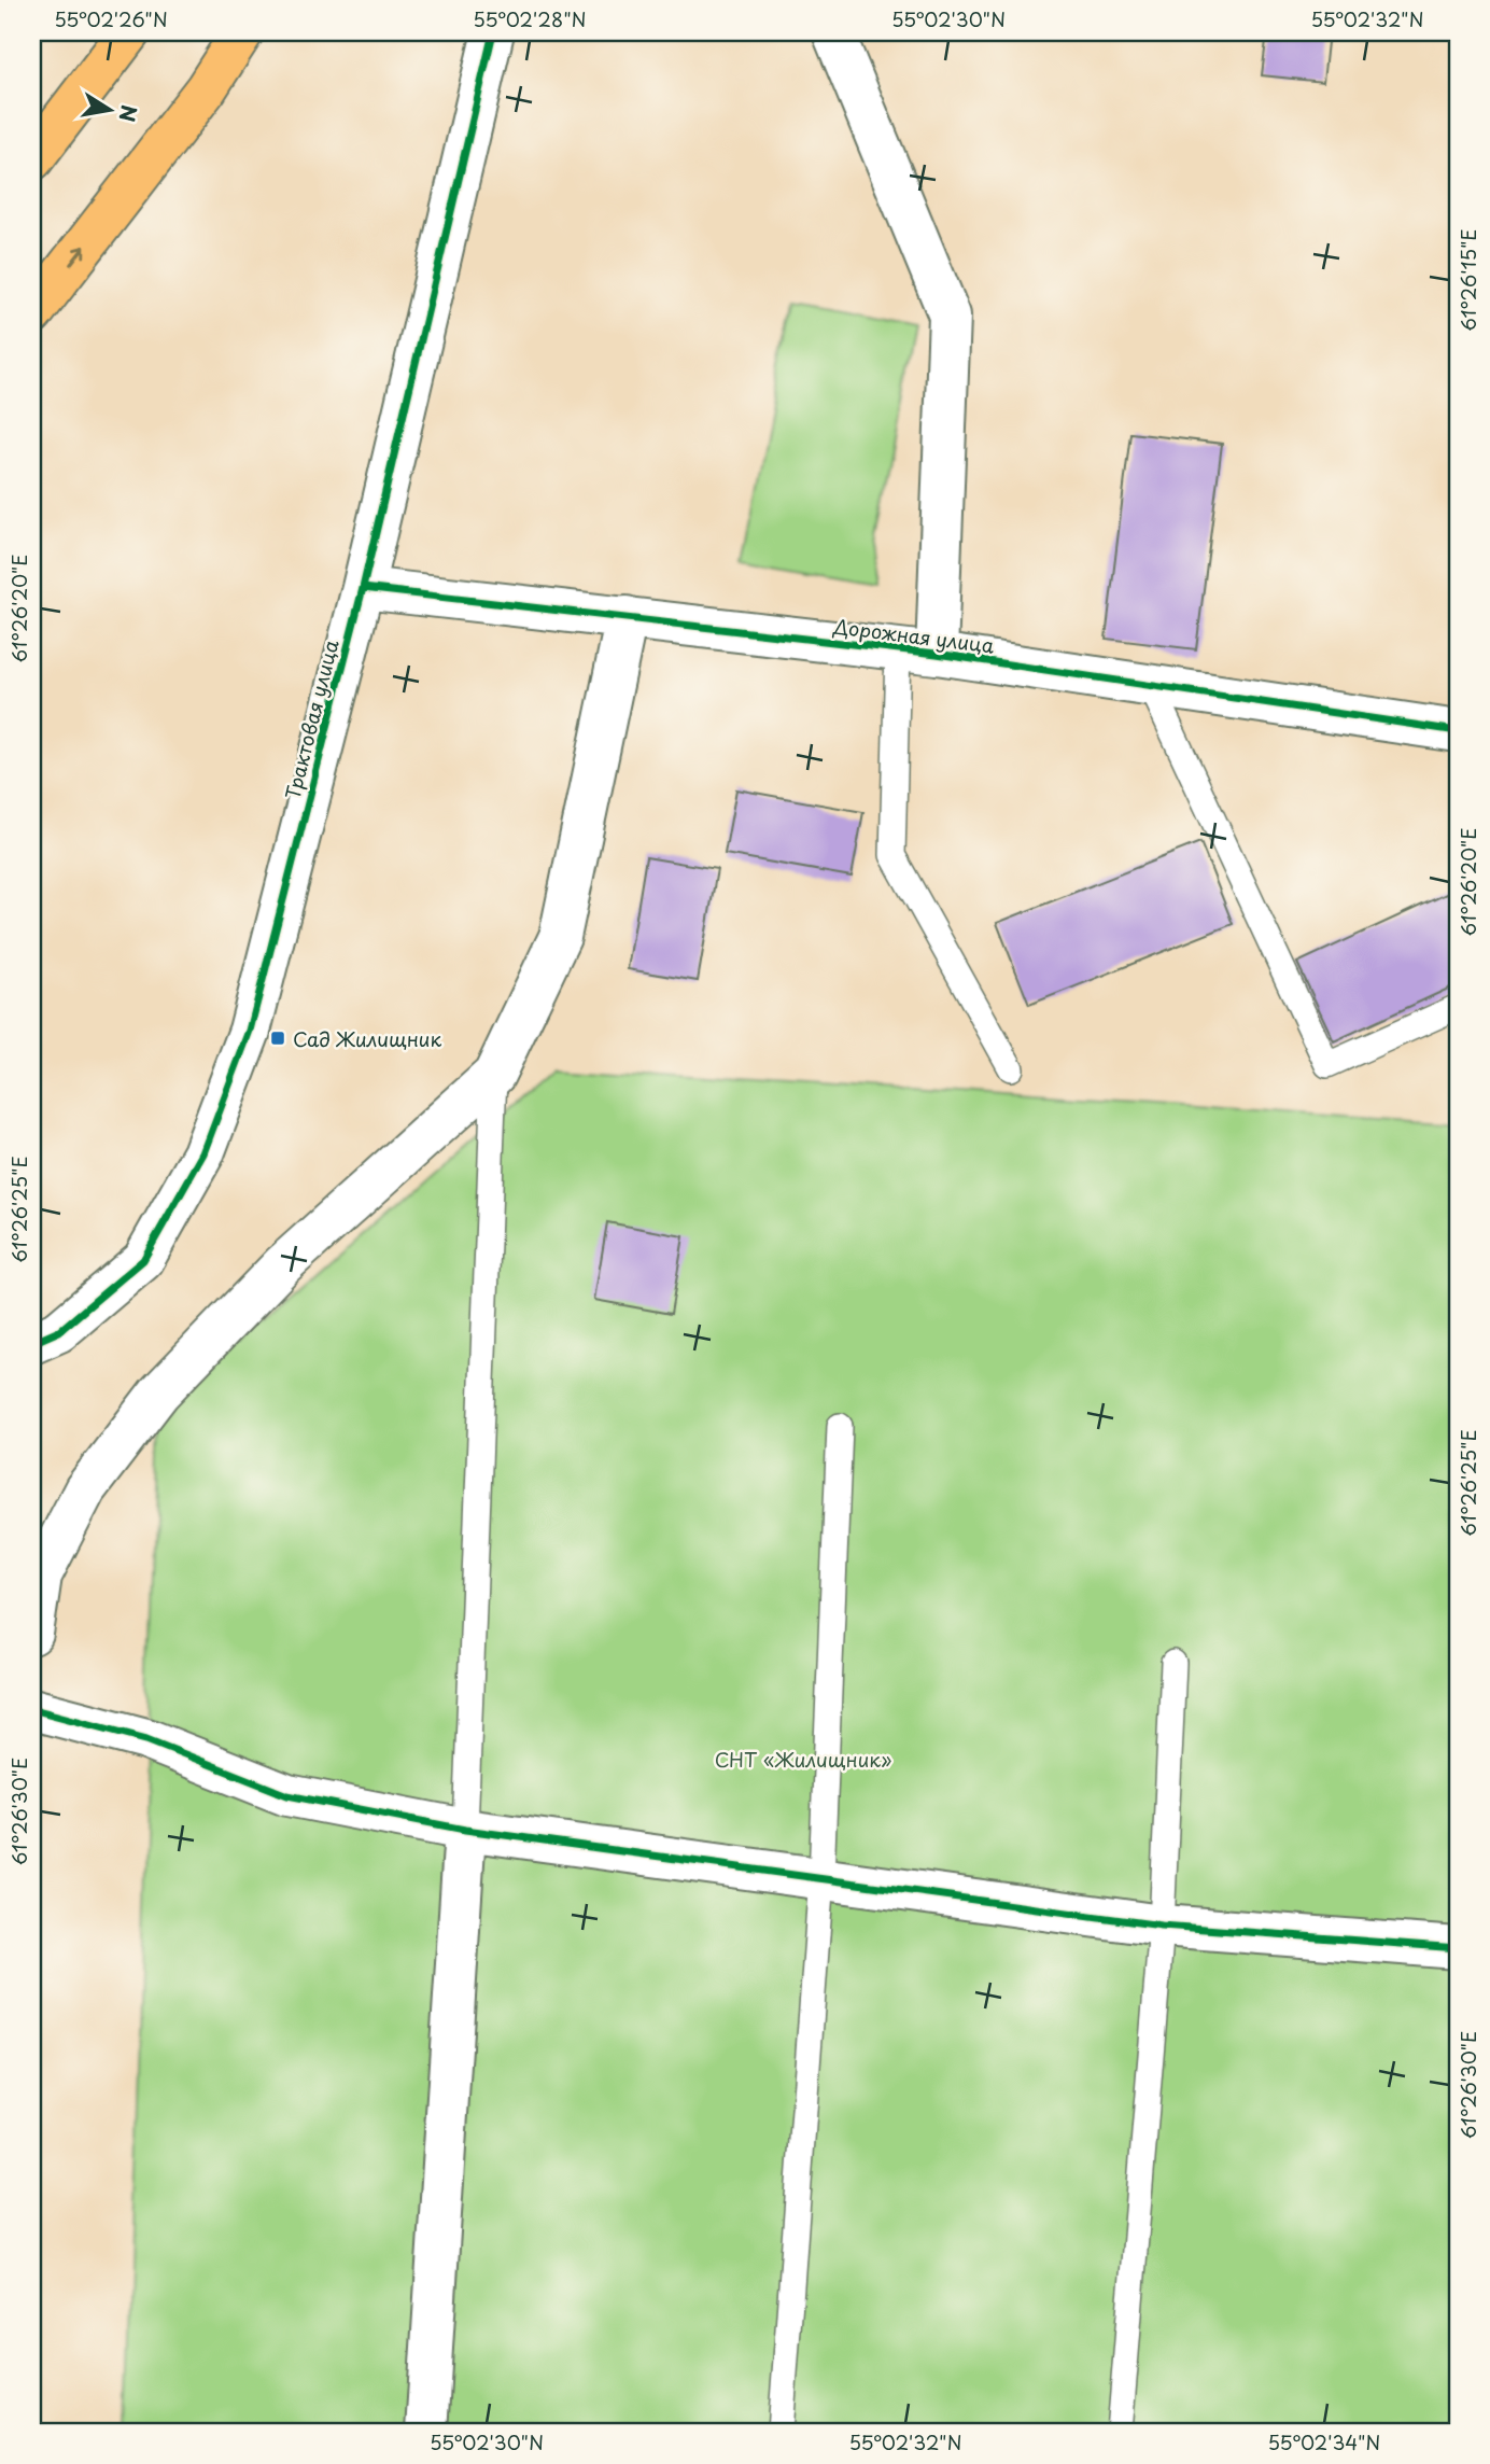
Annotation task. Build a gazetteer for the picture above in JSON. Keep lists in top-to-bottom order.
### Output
{
  "streets": {
    "street": ["Дорожная улица", "Трактовая улица"]
  },
  "crossings": [
    ["Дорожная улица", "Трактовая улица"]
  ],
  "parks": ["СНТ «Жилищник»"],
  "places": {
    "transit": ["Сад Жилищник"]
  },
  "north": "right",
  "coordinates": [
    "55°02'26\"N",
    "55°02'28\"N",
    "55°02'30\"N",
    "55°02'32\"N",
    "61°26'15\"E",
    "61°26'20\"E",
    "61°26'25\"E",
    "61°26'30\"E",
    "55°02'34\"N"
  ]
}
